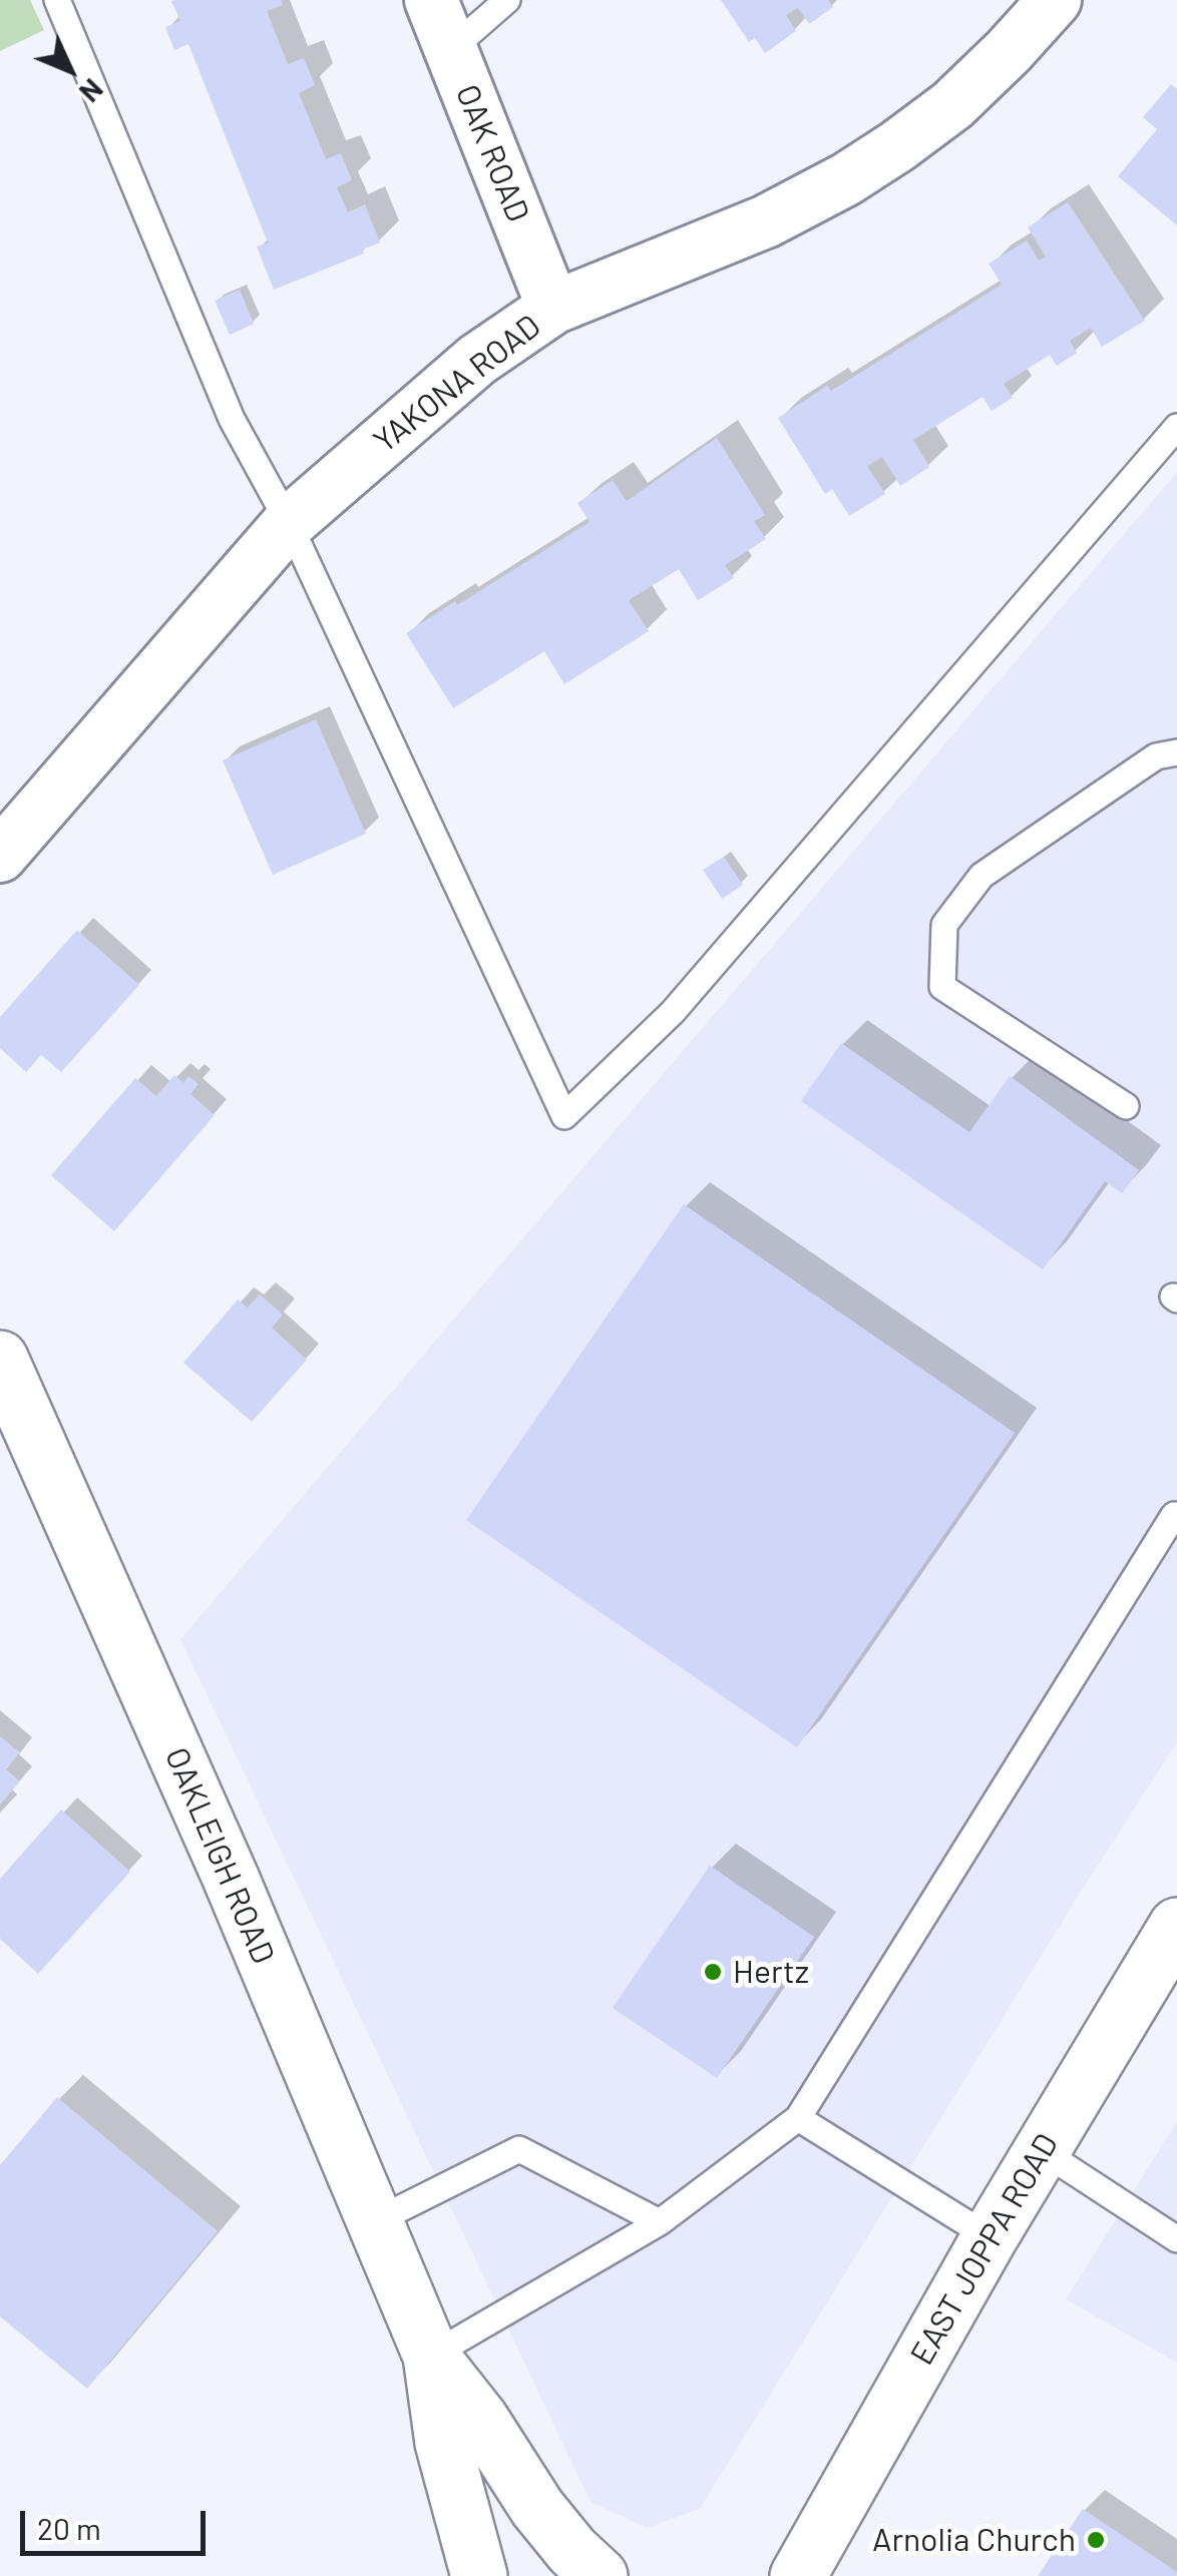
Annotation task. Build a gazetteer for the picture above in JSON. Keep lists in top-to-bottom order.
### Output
{
  "streets": {
    "street": [
      "OAK ROAD",
      "YAKONA ROAD",
      "OAKLEIGH ROAD",
      "EAST JOPPA ROAD"
    ]
  },
  "crossings": [
    ["OAK ROAD", "YAKONA ROAD"]
  ],
  "places": ["Hertz", "Arnolia Church"],
  "scale_bar": "20 m",
  "north": "bottom right"
}
